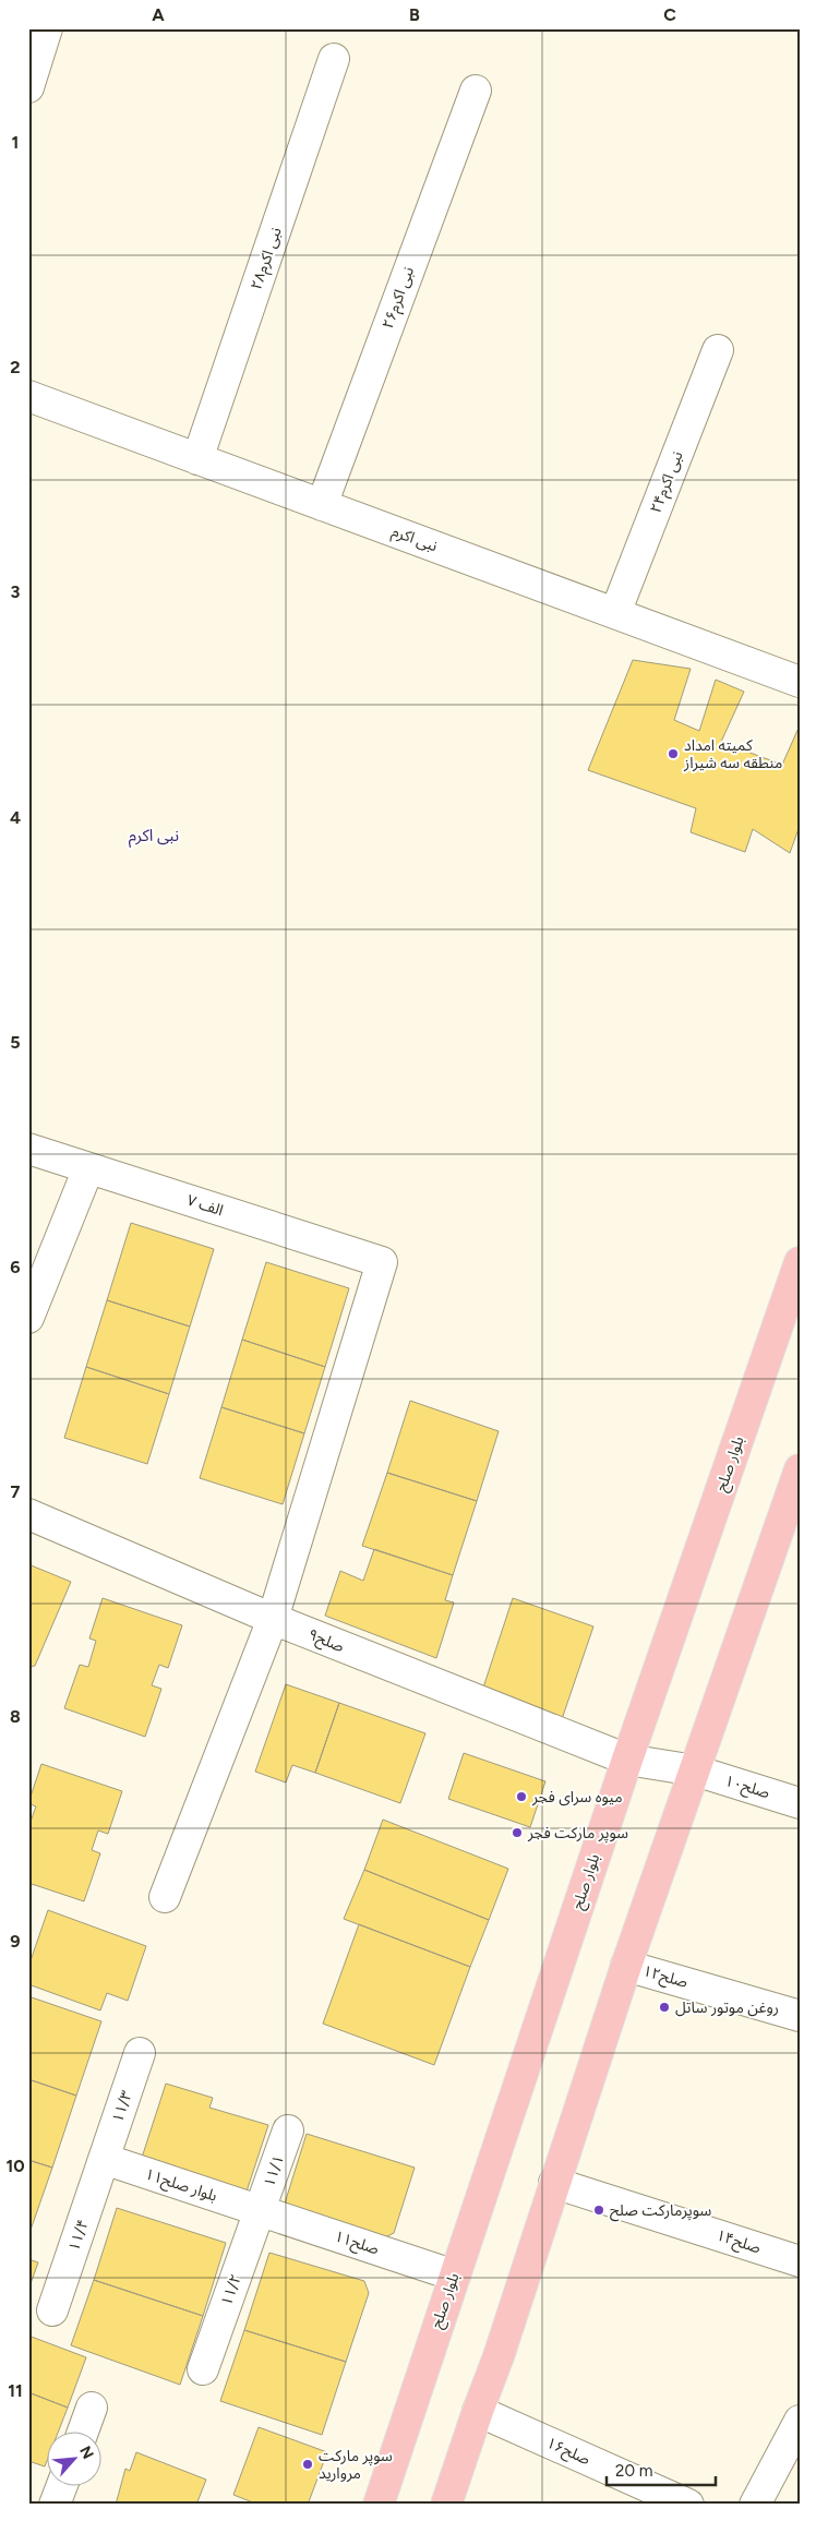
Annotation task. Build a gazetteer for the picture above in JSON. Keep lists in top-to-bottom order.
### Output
{
  "streets": {
    "main road": ["بلوار صلح"],
    "street": [
      "نبی اکرم۲۸",
      "نبی اکرم۲۶",
      "نبی اکرم۲۴",
      "نبی اکرم",
      "۷ الف",
      "صلح۹",
      "صلح۱۰",
      "صلح۱۲",
      "۱۱/۳",
      "۱۱/۱",
      "بلوار صلح۱۱",
      "۱۱/۴",
      "صلح۱۴",
      "صلح۱۱",
      "۱۱/۲",
      "صلح۱۶"
    ]
  },
  "crossings": [
    ["نبی اکرم۲۸", "نبی اکرم"],
    ["نبی اکرم۲۶", "نبی اکرم"],
    ["نبی اکرم۲۴", "نبی اکرم"],
    ["۷ الف", "صلح۹"],
    ["بلوار صلح", "صلح۹"],
    ["بلوار صلح", "صلح۱۱"],
    ["صلح۹", "صلح۱۰"],
    ["۱۱/۳", "بلوار صلح۱۱"],
    ["۱۱/۳", "۱۱/۴"],
    ["۱۱/۱", "بلوار صلح۱۱"],
    ["۱۱/۱", "صلح۱۱"],
    ["۱۱/۱", "۱۱/۲"],
    ["بلوار صلح۱۱", "۱۱/۴"],
    ["بلوار صلح۱۱", "صلح۱۱"],
    ["بلوار صلح۱۱", "۱۱/۲"],
    ["صلح۱۱", "۱۱/۲"]
  ],
  "districts": ["نبی اکرم"],
  "places": [
    "کمیته امداد منطقه سه شیراز",
    "میوه سرای فجر",
    "سوپر مارکت فجر",
    "روغن موتور ساتل",
    "سوپرمارکت صلح",
    "سوپر مارکت مروارید"
  ],
  "scale_bar": "20 m",
  "north": "top right",
  "grid": {
    "columns": ["A", "B", "C"],
    "rows": [
      "1",
      "2",
      "3",
      "4",
      "5",
      "6",
      "7",
      "8",
      "9",
      "10",
      "11"
    ]
  }
}
